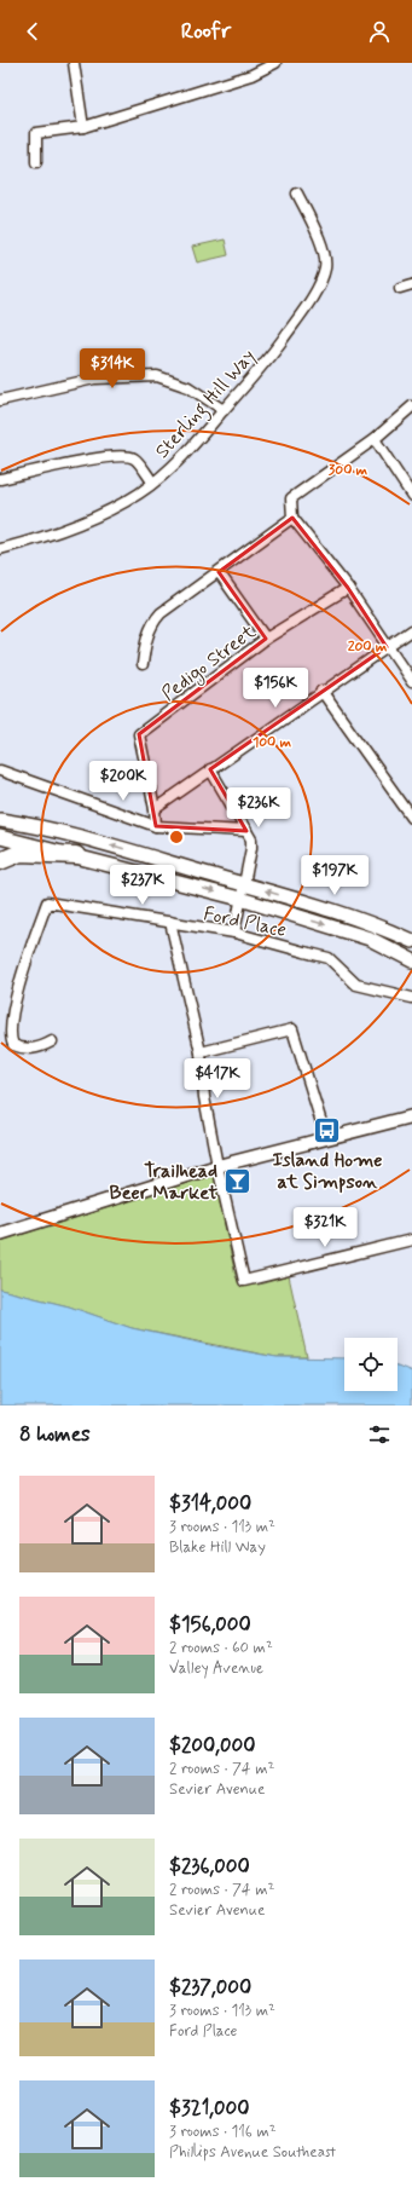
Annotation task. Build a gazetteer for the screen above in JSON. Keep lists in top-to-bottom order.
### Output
{
  "streets": {
    "street": ["Sterling Hill Way", "Pedigo Street", "Ford Place"]
  },
  "places": {
    "bus stop": ["Island Home at Simpson"],
    "bar": ["Trailhead Beer Market"]
  },
  "page": {
    "header": "Roofr",
    "price": [
      "$314K",
      "$156K",
      "$200K",
      "$236K",
      "$197K",
      "$237K",
      "$417K",
      "$321K"
    ],
    "heading": "8 homes",
    "list": [
      {
        "name": "$314,000",
        "note": "3 rooms · 113 m² · Blake Hill Way"
      },
      {
        "name": "$156,000",
        "note": "2 rooms · 60 m² · Valley Avenue"
      },
      {
        "name": "$200,000",
        "note": "2 rooms · 74 m² · Sevier Avenue"
      },
      {
        "name": "$236,000",
        "note": "2 rooms · 74 m² · Sevier Avenue"
      },
      {
        "name": "$237,000",
        "note": "3 rooms · 113 m² · Ford Place"
      },
      {
        "name": "$321,000",
        "note": "3 rooms · 116 m² · Phillips Avenue Southeast"
      }
    ]
  },
  "rings": ["300 m", "200 m", "100 m"]
}
